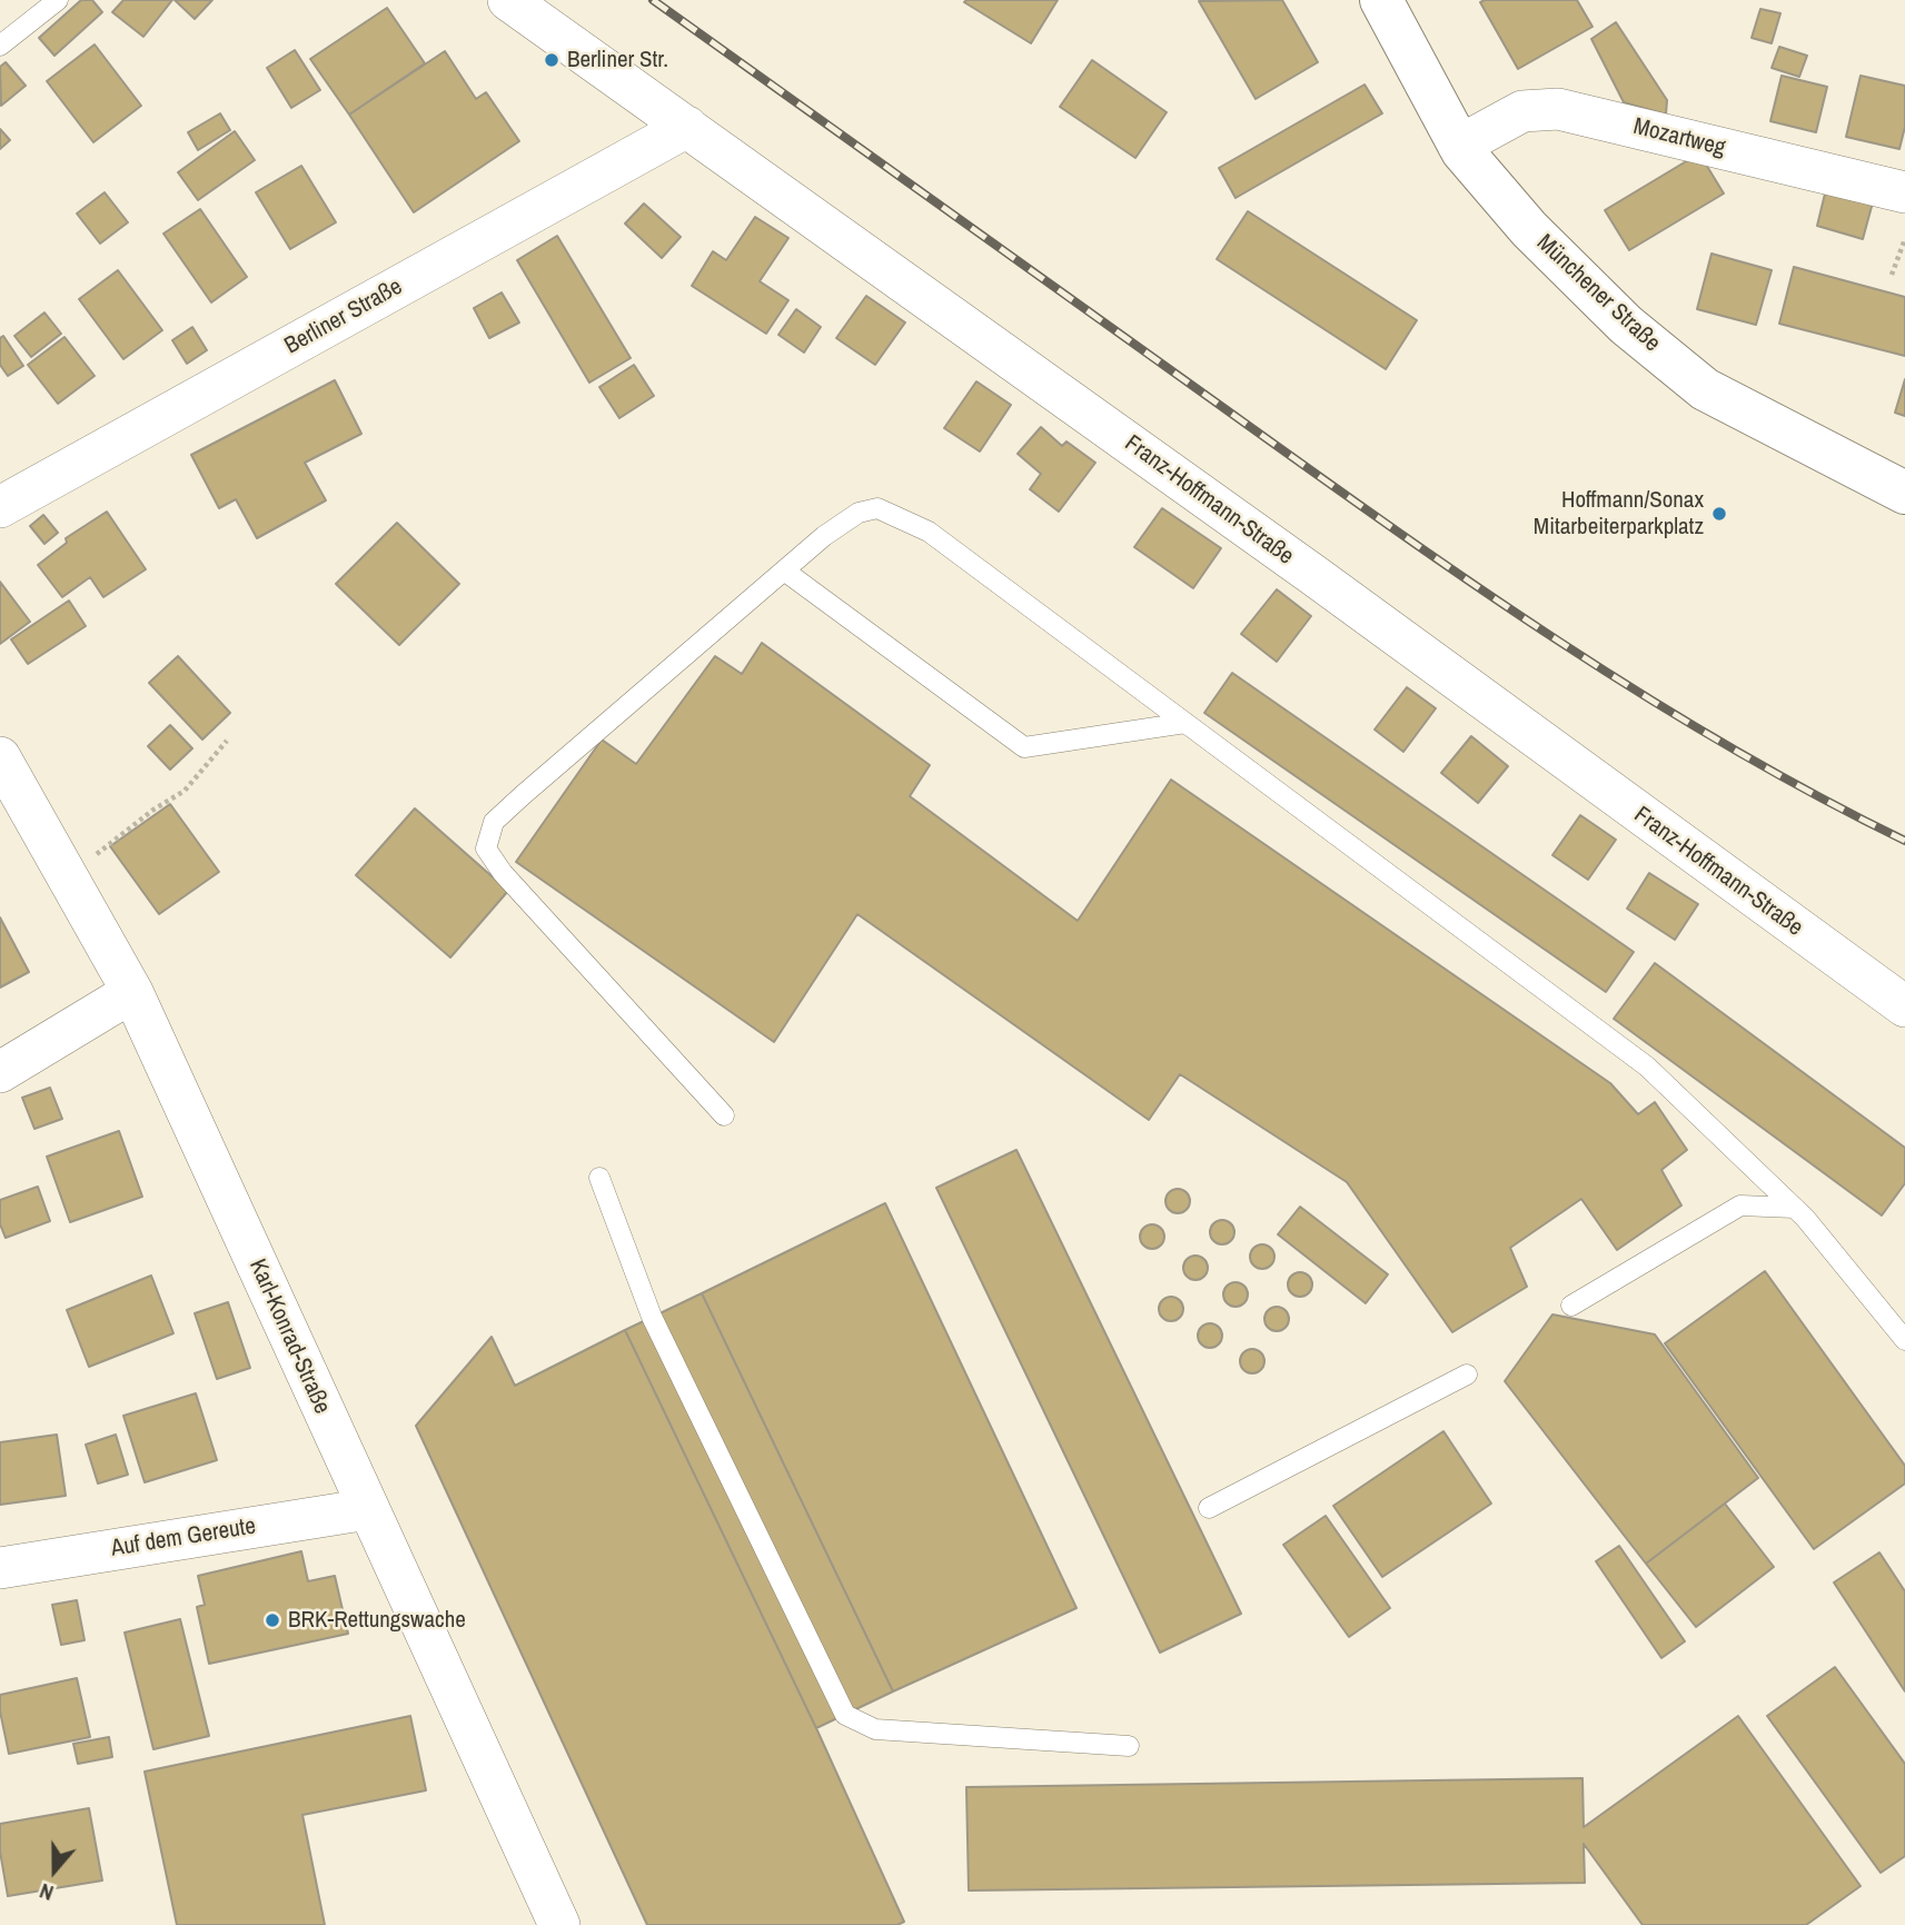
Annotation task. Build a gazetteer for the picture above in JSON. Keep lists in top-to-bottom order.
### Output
{
  "streets": {
    "main road": ["Münchener Straße"],
    "street": [
      "Mozartweg",
      "Berliner Straße",
      "Franz-Hoffmann-Straße",
      "Karl-Konrad-Straße",
      "Auf dem Gereute"
    ]
  },
  "crossings": [
    ["Mozartweg", "Münchener Straße"],
    ["Berliner Straße", "Franz-Hoffmann-Straße"],
    ["Karl-Konrad-Straße", "Auf dem Gereute"]
  ],
  "places": ["Berliner Str.", "Hoffmann/Sonax Mitarbeiterparkplatz", "BRK-Rettungswache"],
  "north": "bottom"
}
